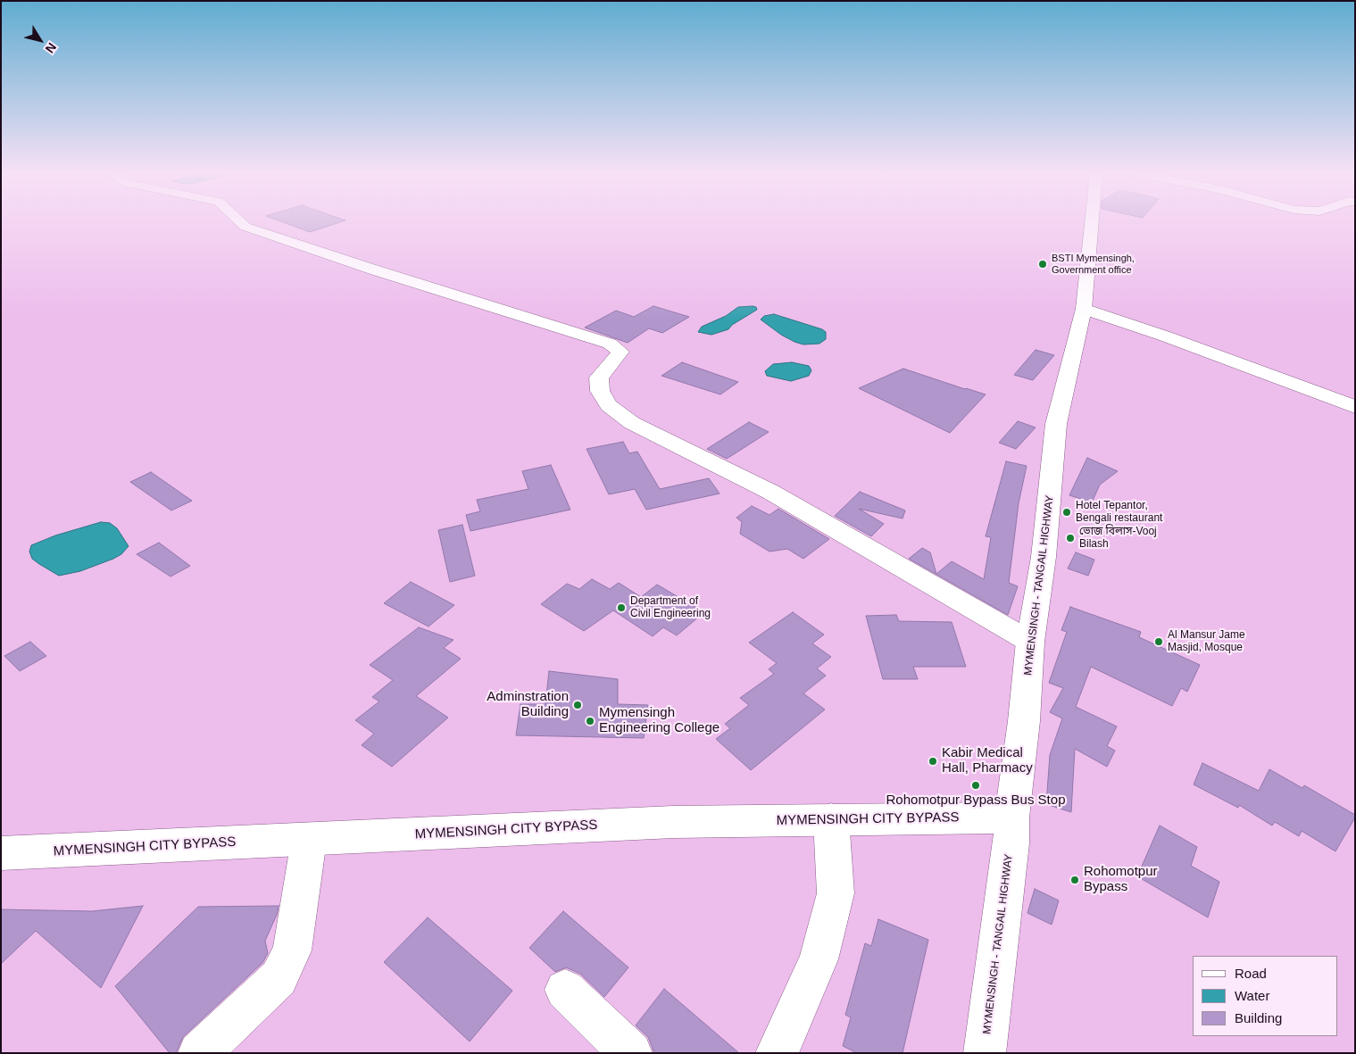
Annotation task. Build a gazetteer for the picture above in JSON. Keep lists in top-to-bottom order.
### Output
{
  "streets": {
    "main road": ["MYMENSINGH - TANGAIL HIGHWAY", "MYMENSINGH CITY BYPASS"]
  },
  "crossings": [
    ["MYMENSINGH - TANGAIL HIGHWAY", "MYMENSINGH CITY BYPASS"]
  ],
  "places": [
    "BSTI Mymensingh, Government office",
    "Hotel Tepantor, Bengali restaurant",
    "ভোজ বিলাস-Vooj Bilash",
    "Department of Civil Engineering",
    "Al Mansur Jame Masjid, Mosque",
    "Adminstration Building",
    "Mymensingh Engineering College",
    "Kabir Medical Hall, Pharmacy",
    "Rohomotpur Bypass Bus Stop",
    "Rohomotpur Bypass"
  ],
  "legend": ["Road", "Water", "Building"],
  "north": "bottom right"
}
